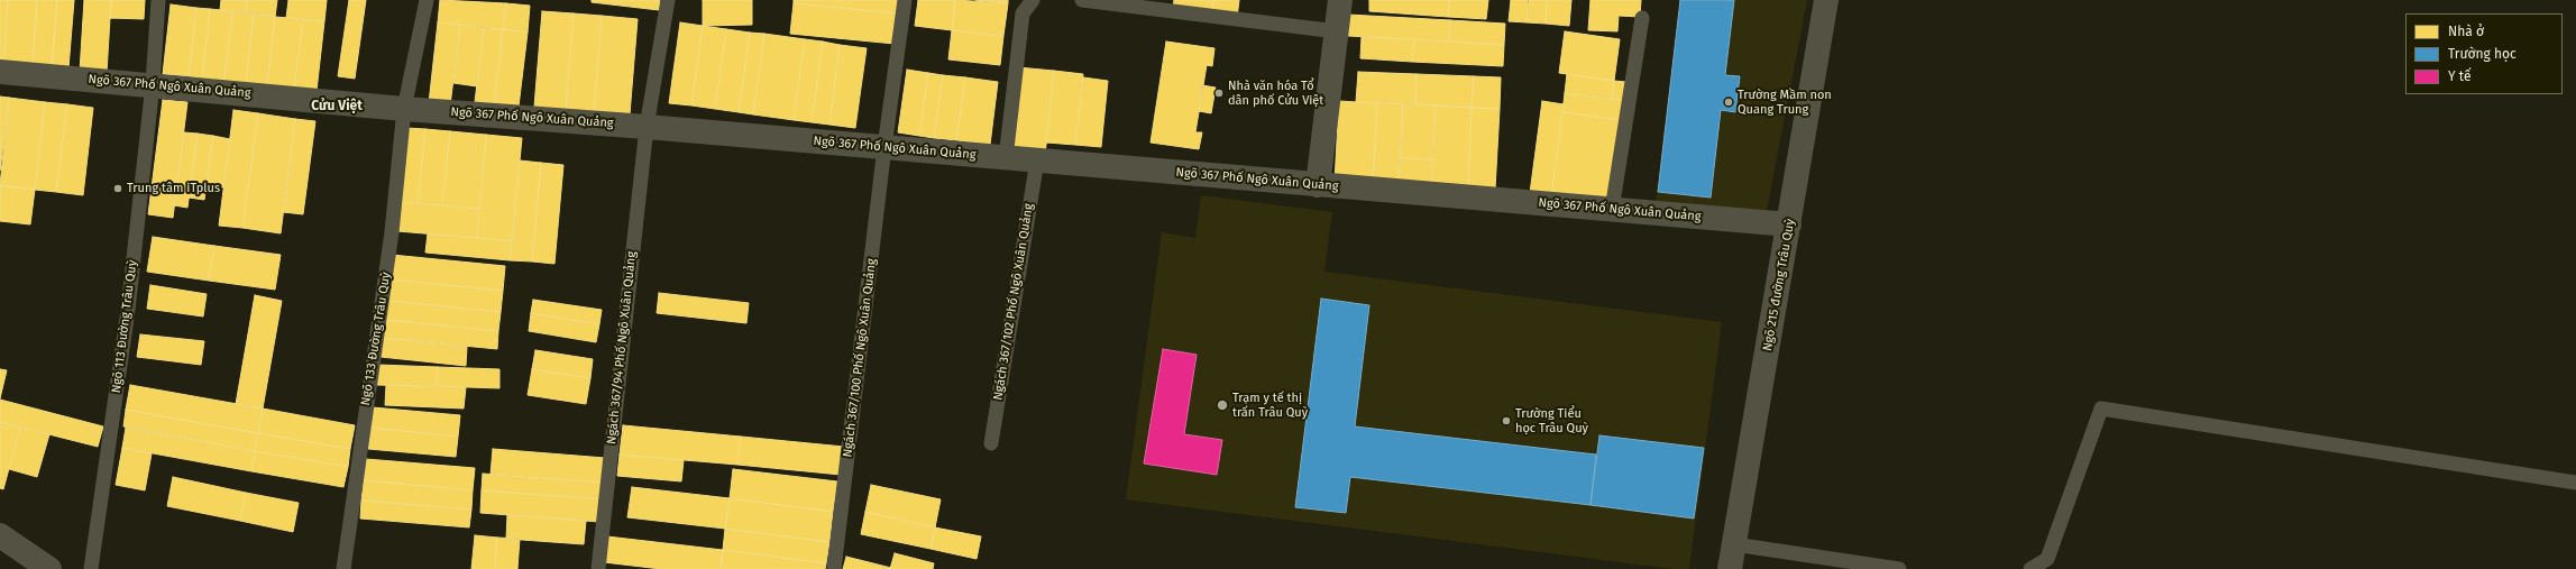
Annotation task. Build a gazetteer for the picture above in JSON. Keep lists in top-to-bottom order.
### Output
{
  "streets": {
    "street": ["Ngõ 367 Phố Ngô Xuân Quảng", "Ngõ 215 đường Trâu Quỳ"],
    "lane": [
      "Ngách 367/102 Phố Ngô Xuân Quảng",
      "Ngõ 113 Đường Trâu Quỳ",
      "Ngõ 133 Đường Trâu Quỳ",
      "Ngách 367/94 Phố Ngô Xuân Quảng",
      "Ngách 367/100 Phố Ngô Xuân Quảng"
    ]
  },
  "crossings": [
    ["Ngõ 367 Phố Ngô Xuân Quảng", "Ngõ 215 đường Trâu Quỳ"],
    ["Ngõ 367 Phố Ngô Xuân Quảng", "Ngách 367/102 Phố Ngô Xuân Quảng"],
    ["Ngõ 367 Phố Ngô Xuân Quảng", "Ngõ 113 Đường Trâu Quỳ"],
    ["Ngõ 367 Phố Ngô Xuân Quảng", "Ngõ 133 Đường Trâu Quỳ"],
    ["Ngõ 367 Phố Ngô Xuân Quảng", "Ngách 367/94 Phố Ngô Xuân Quảng"],
    ["Ngõ 367 Phố Ngô Xuân Quảng", "Ngách 367/100 Phố Ngô Xuân Quảng"]
  ],
  "districts": ["Cửu Việt"],
  "places": [
    "Nhà văn hóa Tổ dân phố Cửu Việt",
    "Trường Mầm non Quang Trung",
    "Trung tâm iTplus",
    "Trạm y tế thị trấn Trâu Quỳ",
    "Trường Tiểu học Trâu Quỳ"
  ],
  "legend": ["Nhà ở", "Trường học", "Y tế"]
}
